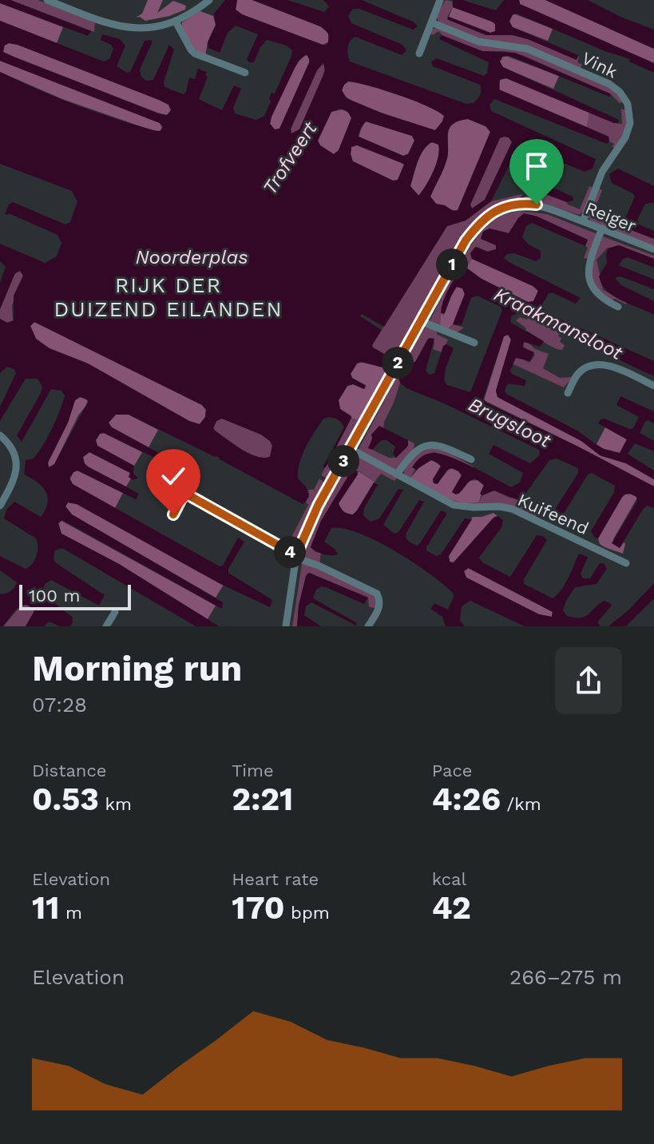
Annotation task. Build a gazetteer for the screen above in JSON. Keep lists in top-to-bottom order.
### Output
{
  "streets": {
    "street": ["Vink", "Reiger", "Kuifeend"]
  },
  "crossings": [
    ["Vink", "Reiger"],
    ["Reiger", "Kuifeend"]
  ],
  "districts": ["RIJK DER DUIZEND EILANDEN"],
  "water": [
    "Trofveert",
    "Noorderplas",
    "Kraakmansloot",
    "Brugsloot"
  ],
  "scale_bar": "100 m",
  "page": {
    "pins": [
      "1",
      "2",
      "3",
      "4"
    ],
    "scale": "100 m",
    "heading": ["Morning run", "07:28"],
    "stats": [
      ["Distance", "0.53 km"],
      ["Time", "2:21"],
      ["Pace", "4:26 /km"],
      ["Elevation", "11 m"],
      ["Heart rate", "170 bpm"],
      ["kcal", "42"]
    ],
    "chart": ["Elevation", "266–275 m"]
  }
}
